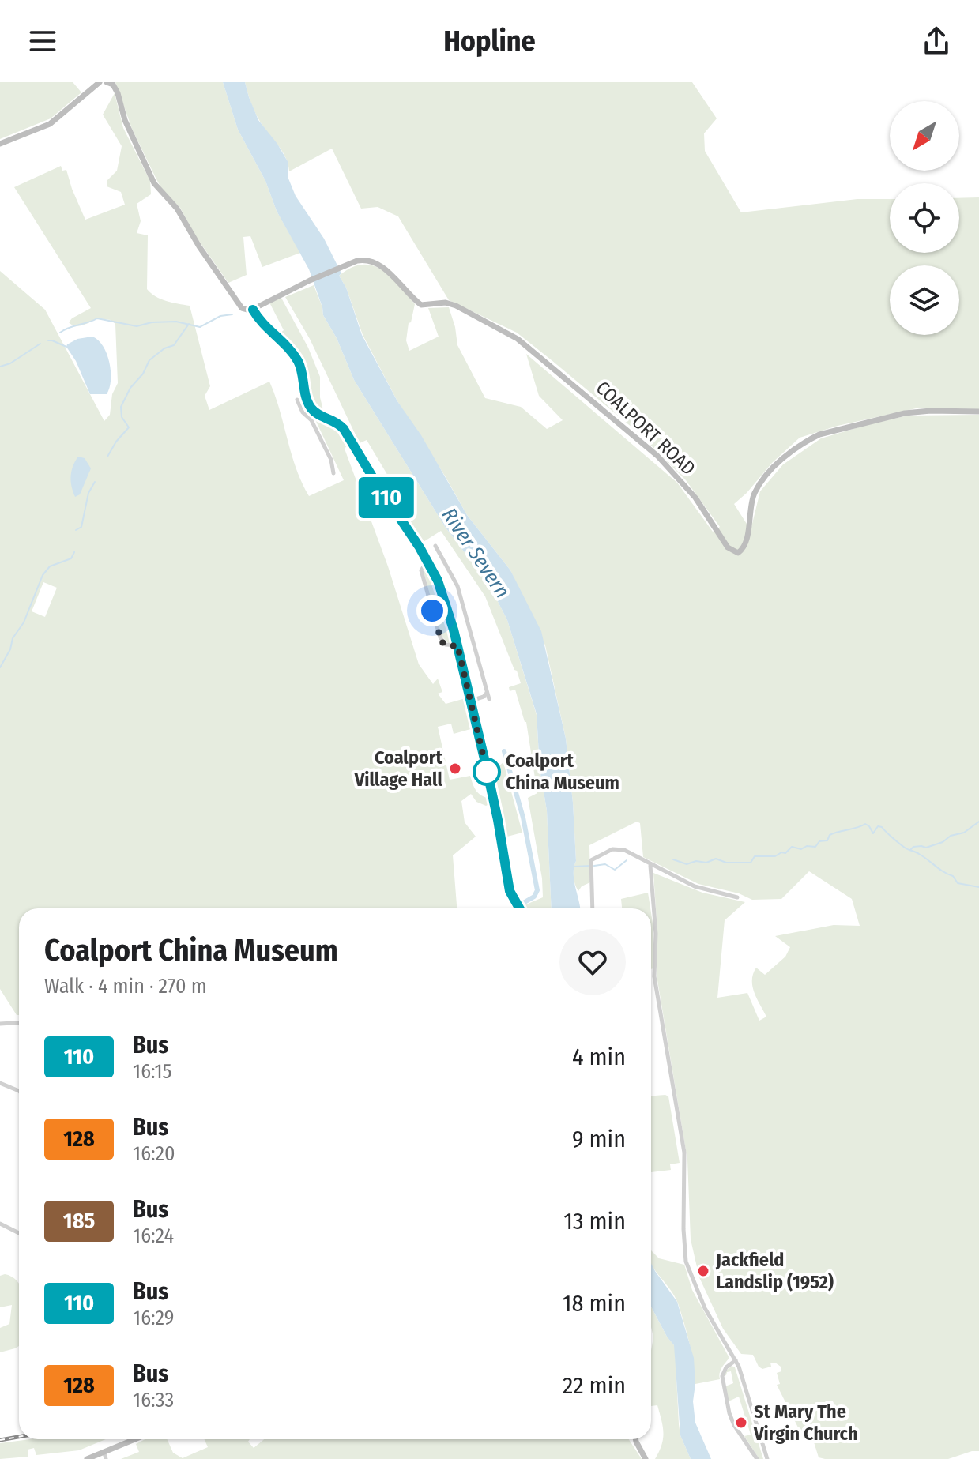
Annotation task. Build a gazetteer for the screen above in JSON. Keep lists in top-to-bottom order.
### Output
{
  "streets": {
    "street": ["COALPORT ROAD"]
  },
  "water": ["River Severn"],
  "places": [
    "Coalport Village Hall",
    "Coalport China Museum",
    "Jackfield Landslip (1952)",
    "St Mary The Virgin Church"
  ],
  "lines": ["bus line 110"],
  "north": "bottom left",
  "page": {
    "header": "Hopline",
    "on_map": "110",
    "heading": ["Coalport China Museum", "Walk · 4 min · 270 m"],
    "list": [
      {
        "mark": "110",
        "name": "Bus",
        "note": "16:15",
        "value": "4 min"
      },
      {
        "mark": "128",
        "name": "Bus",
        "note": "16:20",
        "value": "9 min"
      },
      {
        "mark": "185",
        "name": "Bus",
        "note": "16:24",
        "value": "13 min"
      },
      {
        "mark": "110",
        "name": "Bus",
        "note": "16:29",
        "value": "18 min"
      },
      {
        "mark": "128",
        "name": "Bus",
        "note": "16:33",
        "value": "22 min"
      }
    ]
  }
}
